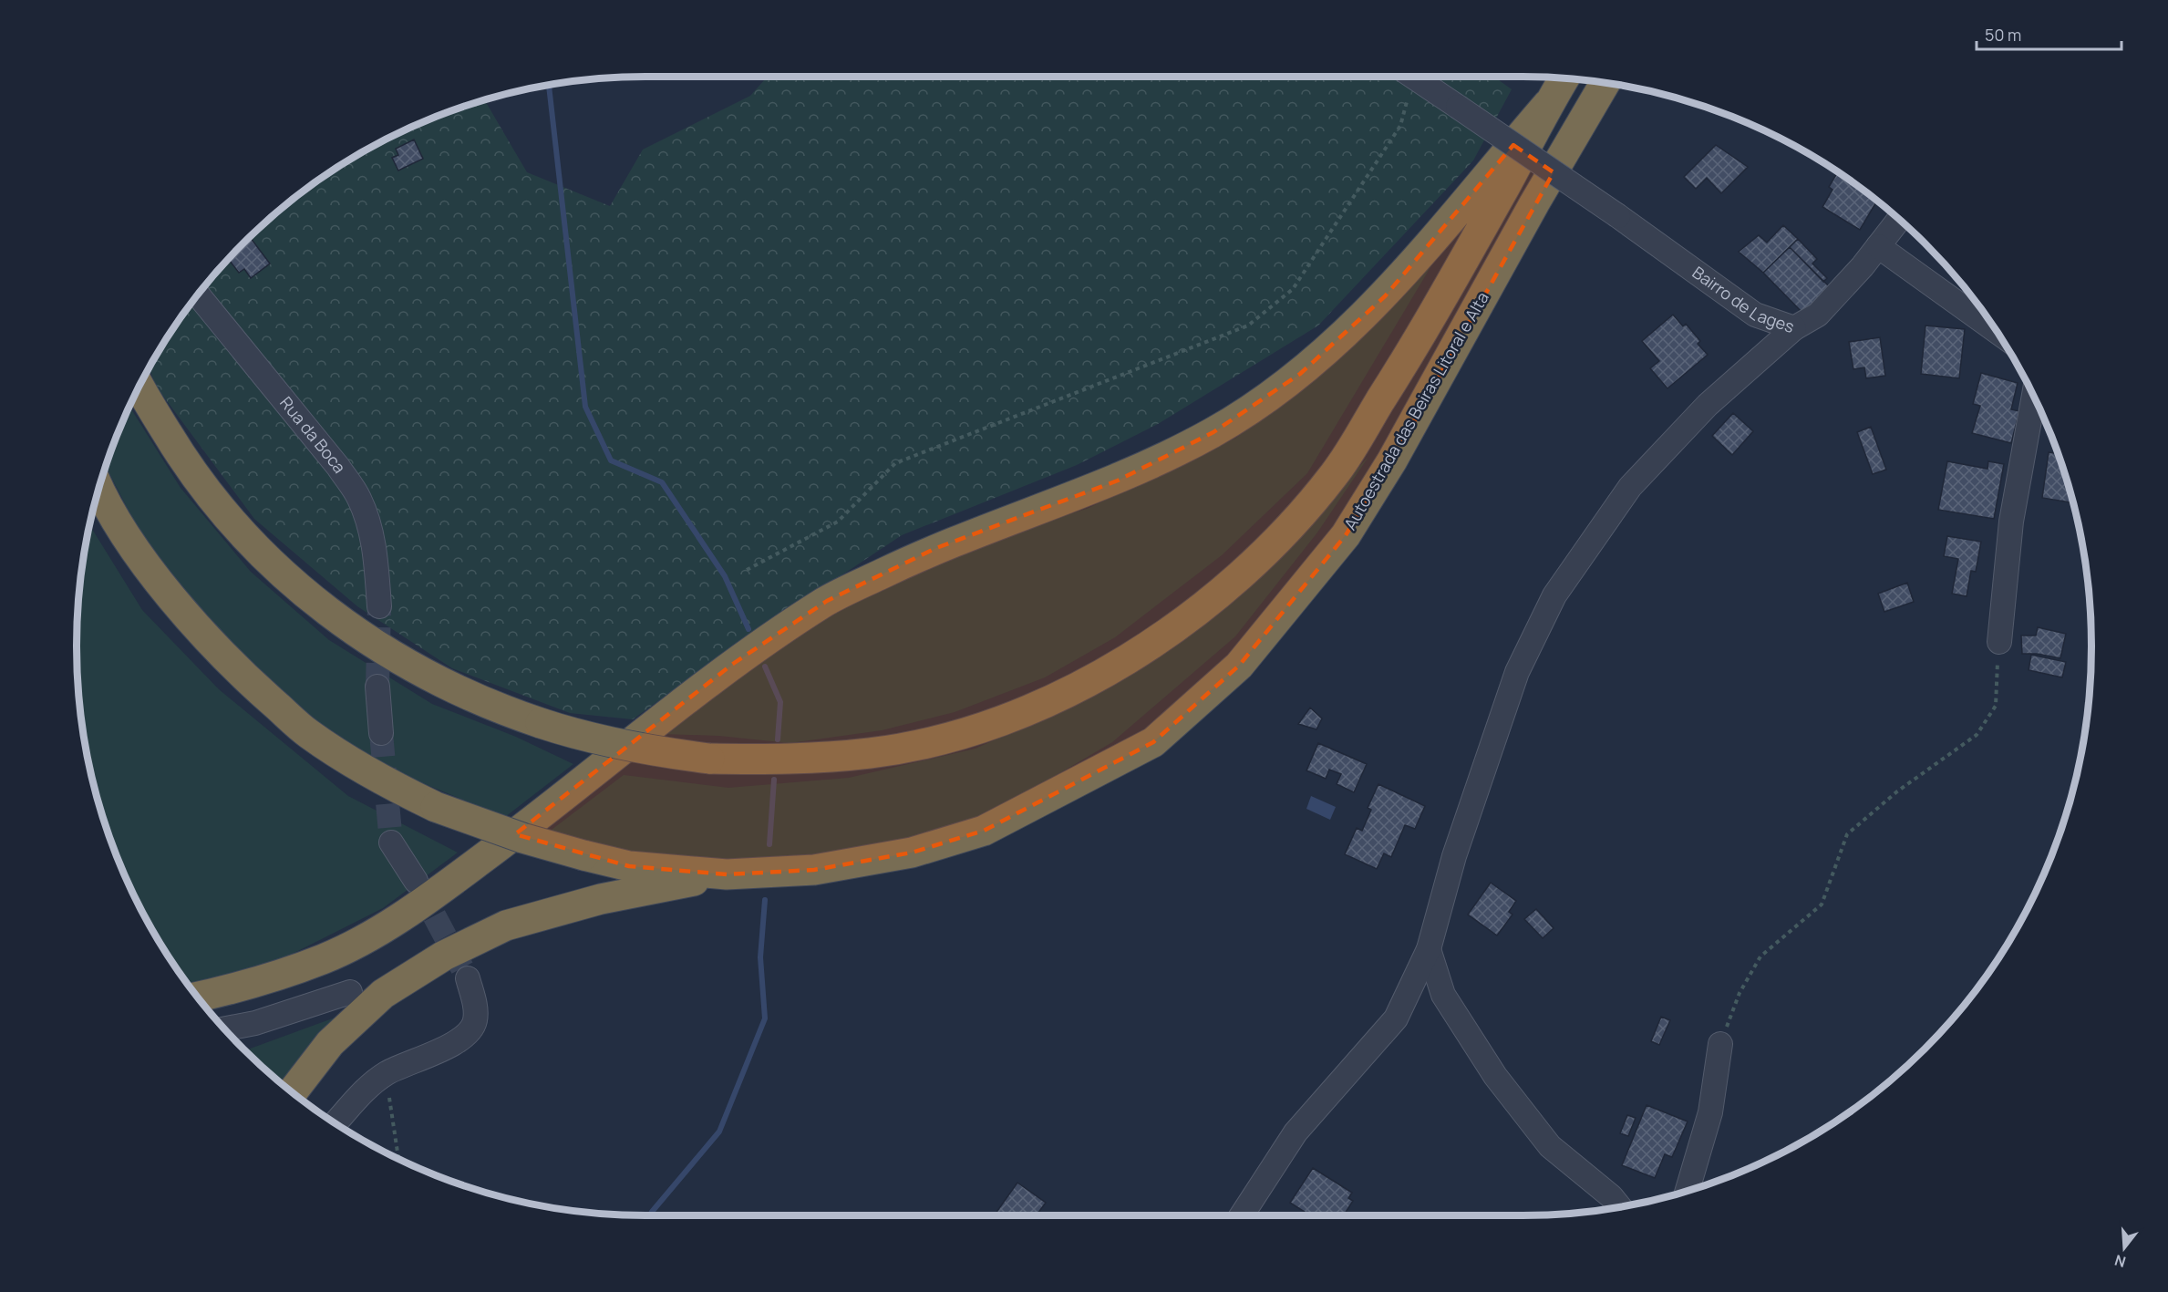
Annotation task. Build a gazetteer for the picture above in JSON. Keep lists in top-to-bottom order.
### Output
{
  "streets": {
    "highway": ["Autoestrada das Beiras Litoral e Alta"],
    "street": ["Bairro de Lages", "Rua da Boca"]
  },
  "scale_bar": "50 m",
  "north": "bottom"
}
